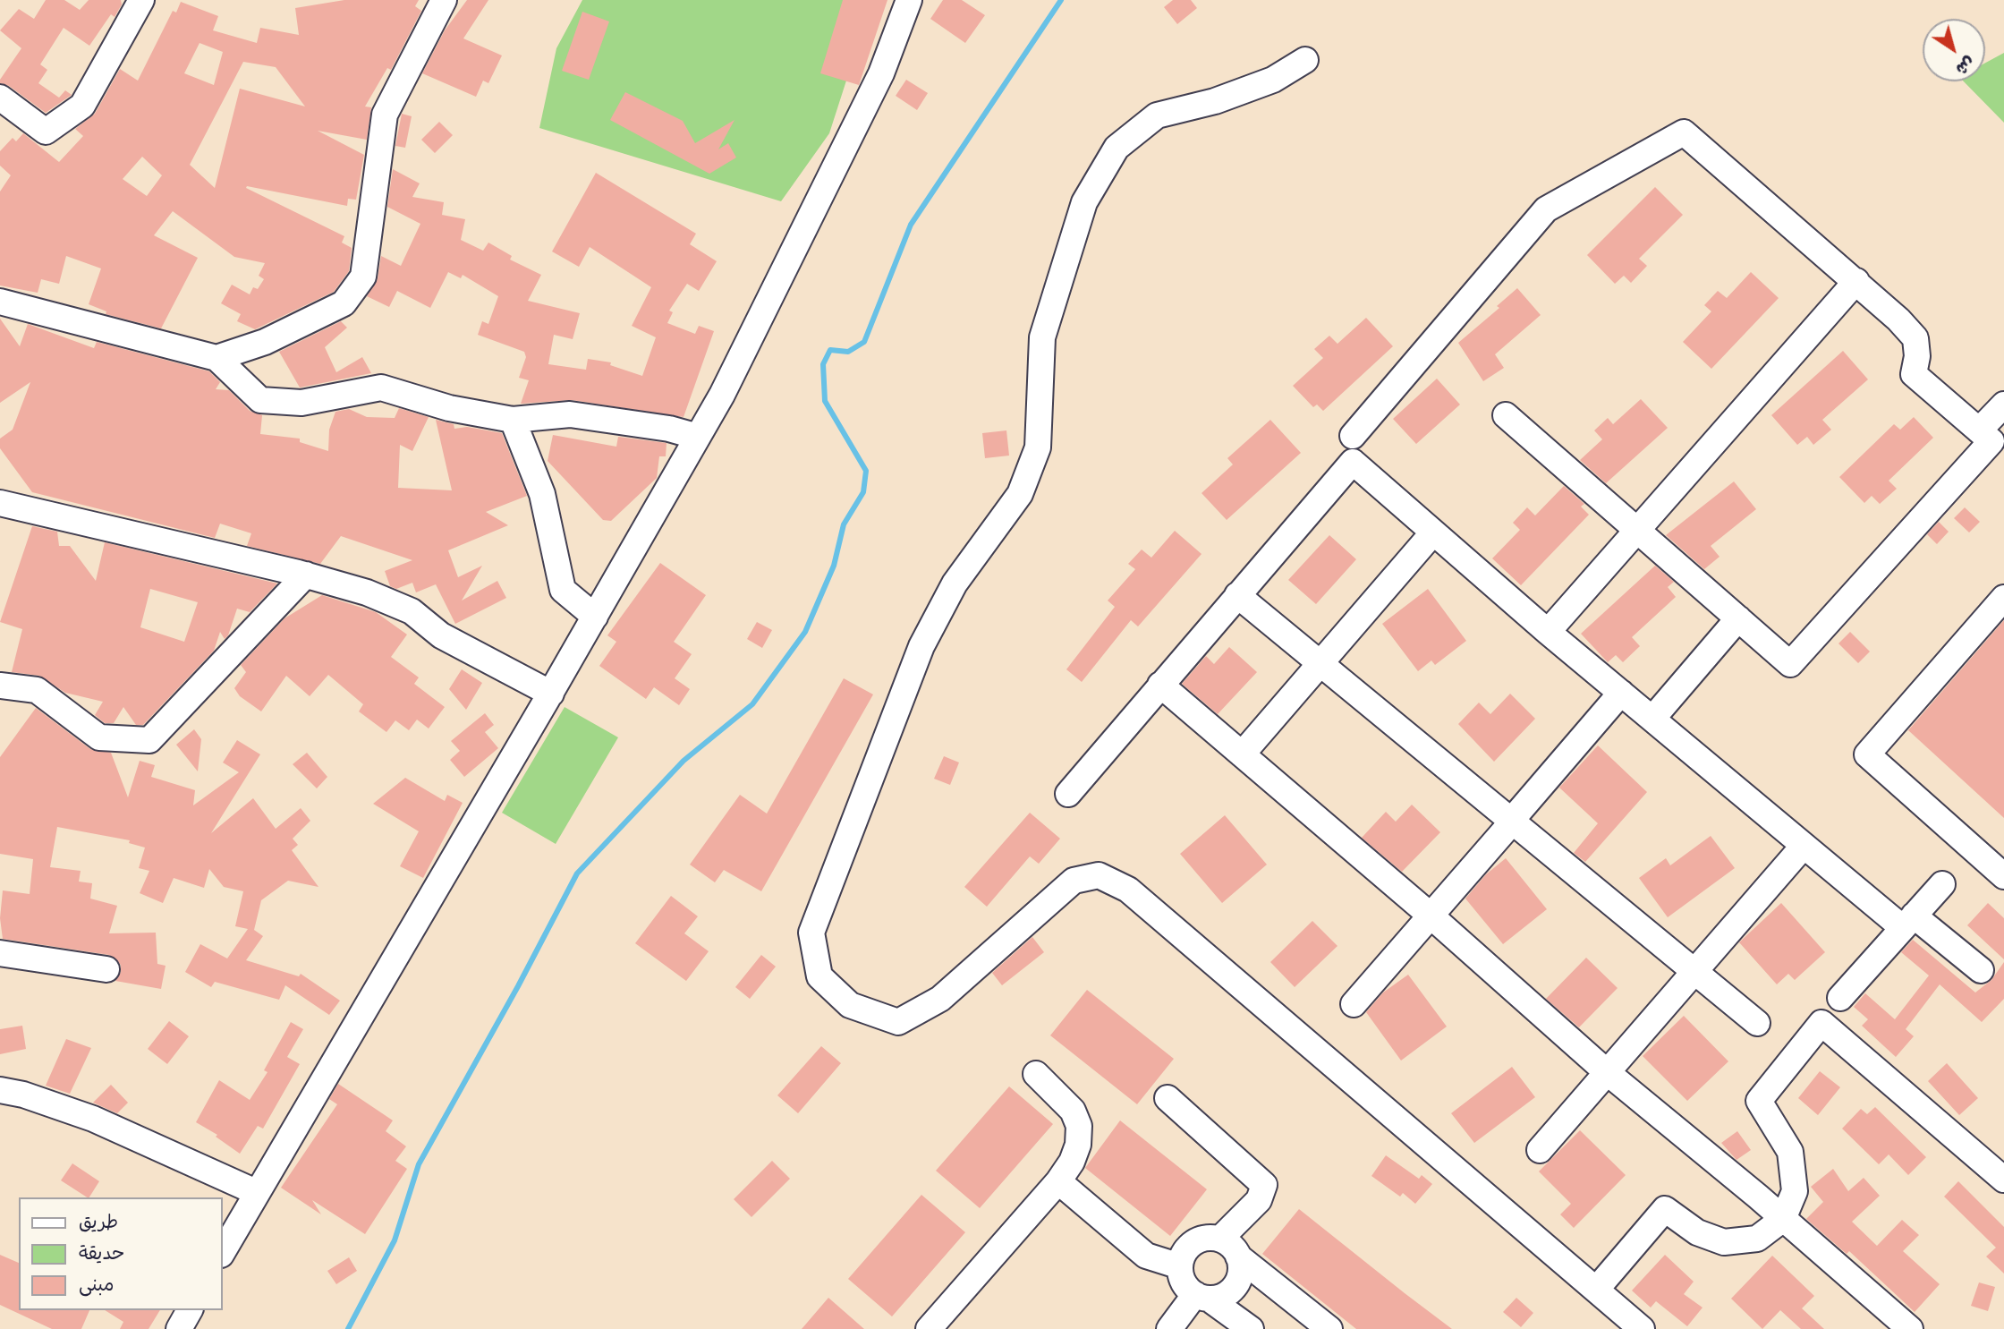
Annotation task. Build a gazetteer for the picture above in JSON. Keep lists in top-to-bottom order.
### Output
{
  "legend": ["طريق", "حديقة", "مبنى"],
  "north": "bottom right"
}
